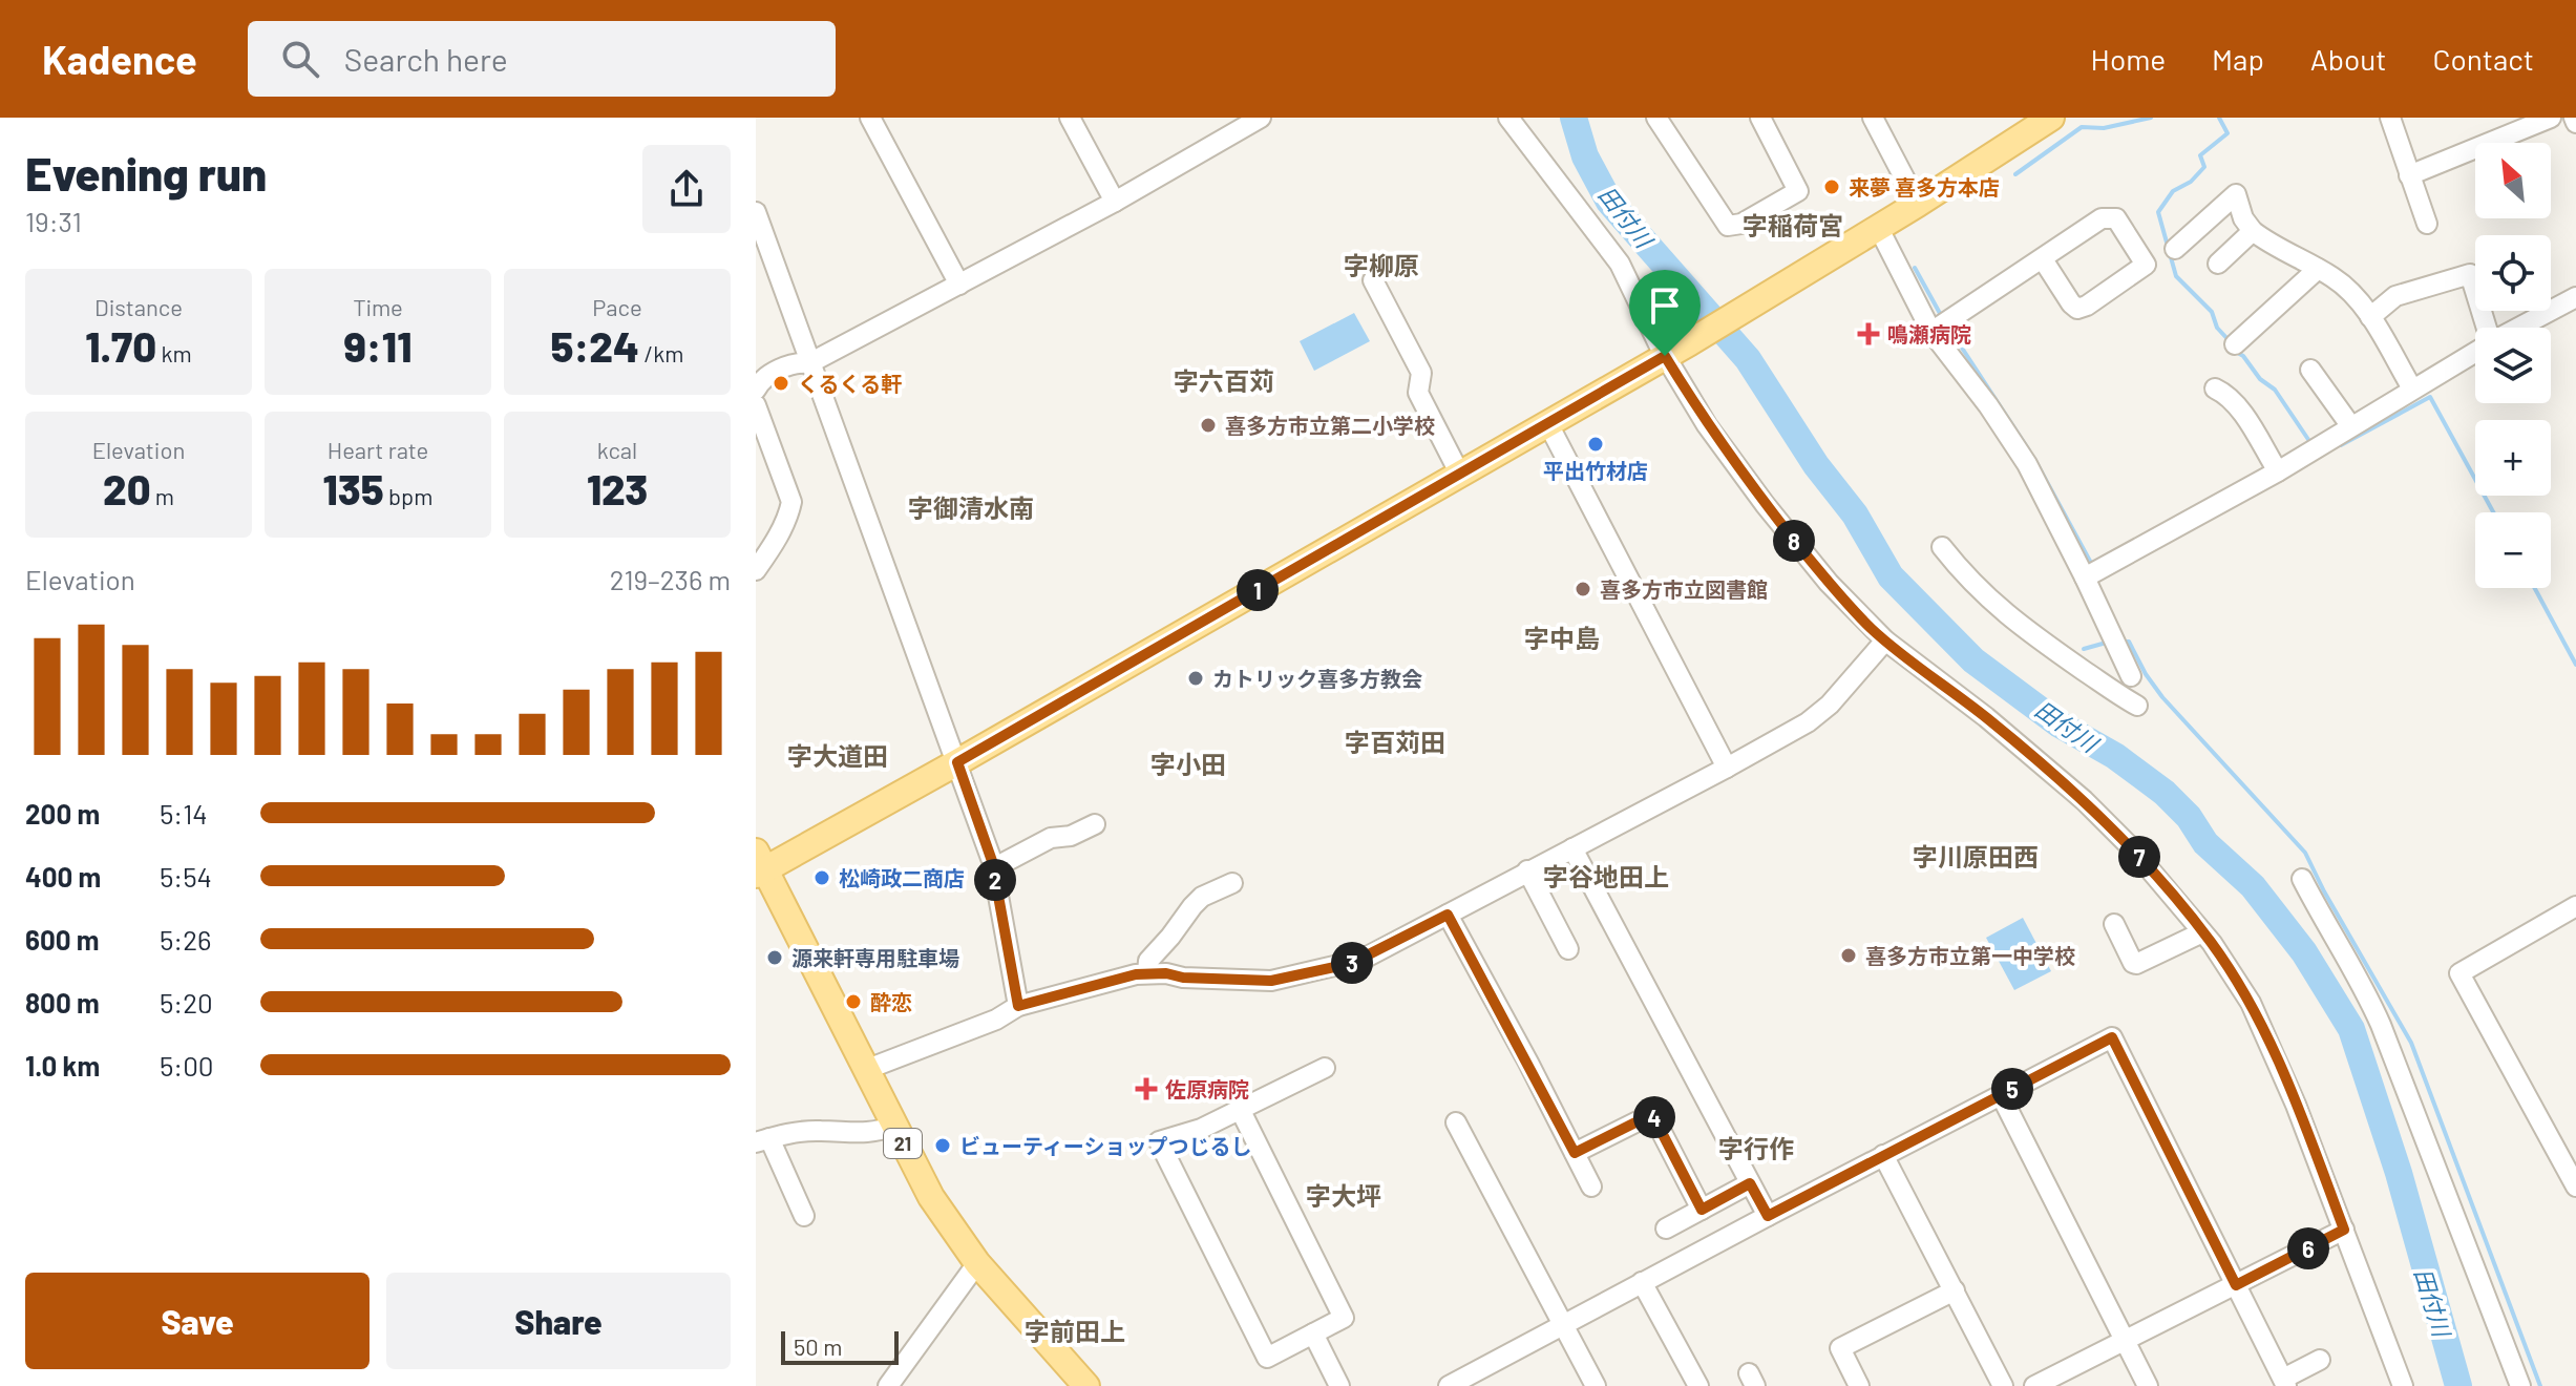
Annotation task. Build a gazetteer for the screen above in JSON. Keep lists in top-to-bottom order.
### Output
{
  "streets": {
    "main road": ["21"]
  },
  "districts": [
    "字稲荷宮",
    "字柳原",
    "字六百苅",
    "字御清水南",
    "字中島",
    "字百苅田",
    "字大道田",
    "字小田",
    "字川原田西",
    "字谷地田上",
    "字行作",
    "字大坪",
    "字前田上"
  ],
  "water": ["田付川"],
  "places": {
    "other": [
      "来夢 喜多方本店",
      "くるくる軒",
      "喜多方市立第二小学校",
      "平出竹材店",
      "喜多方市立図書館",
      "カトリック喜多方教会",
      "松崎政二商店",
      "喜多方市立第一中学校",
      "源来軒専用駐車場",
      "酔恋",
      "ビューティーショップつじるし"
    ],
    "health": ["鳴瀬病院", "佐原病院"]
  },
  "scale_bar": "50 m",
  "north": "top left",
  "page": {
    "header": "Kadence",
    "search": "Search here",
    "nav": [
      "Home",
      "Map",
      "About",
      "Contact"
    ],
    "heading": ["Evening run", "19:31"],
    "map_buttons": ["+", "−"],
    "stats": [
      ["Distance", "1.70 km"],
      ["Time", "9:11"],
      ["Pace", "5:24 /km"],
      ["Elevation", "20 m"],
      ["Heart rate", "135 bpm"],
      ["kcal", "123"]
    ],
    "pins": [
      "8",
      "1",
      "7",
      "2",
      "3",
      "5",
      "4",
      "6"
    ],
    "chart": ["Elevation", "219–236 m"],
    "list": [
      {
        "name": "200 m",
        "note": "5:14"
      },
      {
        "name": "400 m",
        "note": "5:54"
      },
      {
        "name": "600 m",
        "note": "5:26"
      },
      {
        "name": "800 m",
        "note": "5:20"
      },
      {
        "name": "1.0 km",
        "note": "5:00"
      }
    ],
    "buttons": ["Save", "Share"],
    "scale": "50 m"
  }
}
